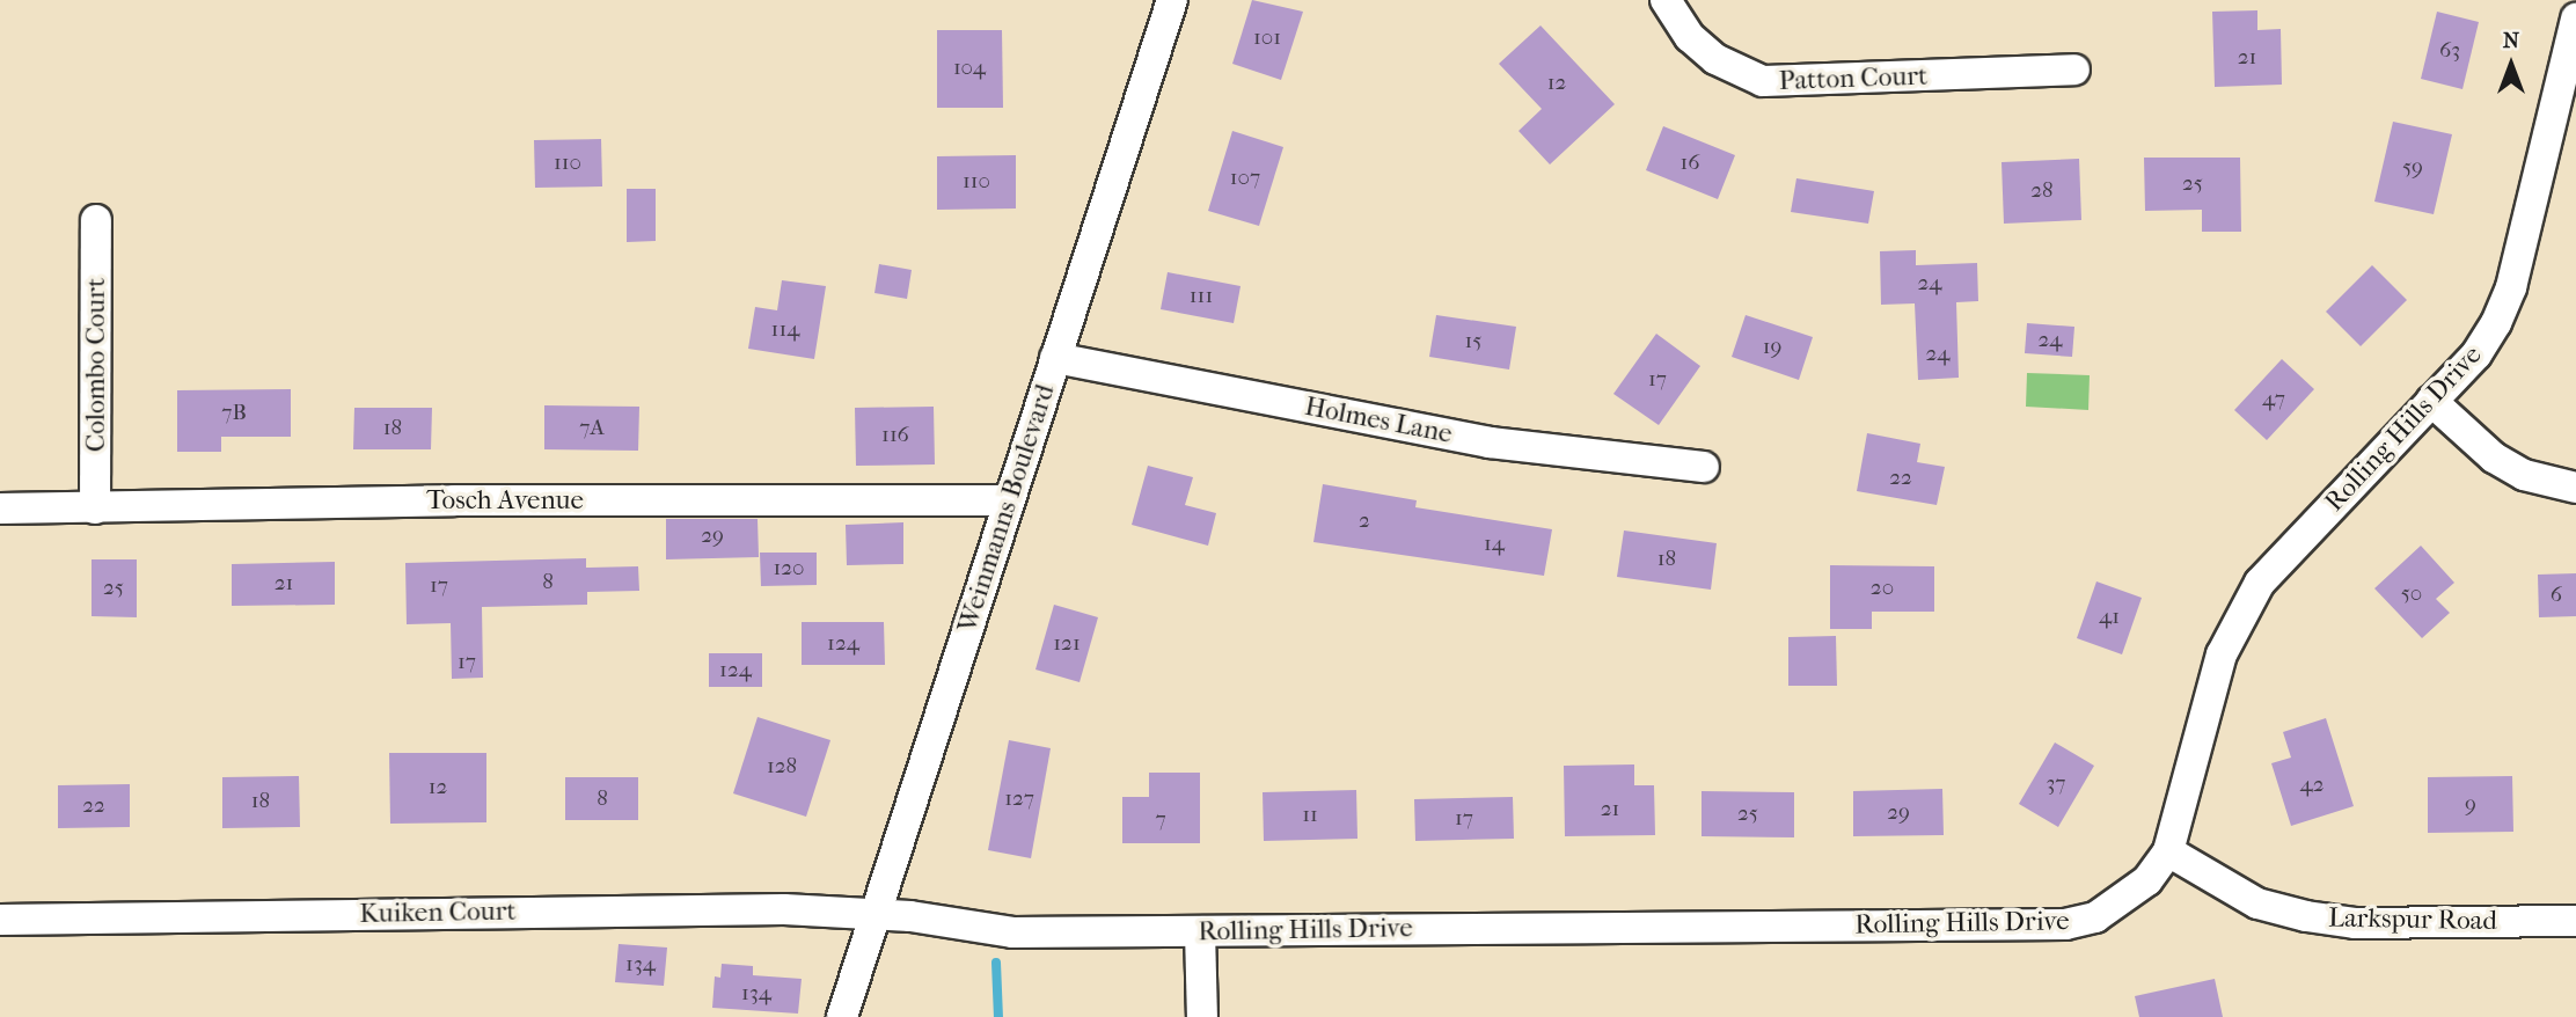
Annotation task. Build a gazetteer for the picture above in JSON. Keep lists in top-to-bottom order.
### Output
{
  "streets": {
    "street": [
      "Patton Court",
      "Colombo Court",
      "Holmes Lane",
      "Rolling Hills Drive",
      "Tosch Avenue",
      "Weinmanns Boulevard",
      "Kuiken Court",
      "Larkspur Road"
    ]
  },
  "crossings": [
    ["Colombo Court", "Tosch Avenue"],
    ["Holmes Lane", "Weinmanns Boulevard"],
    ["Rolling Hills Drive", "Weinmanns Boulevard"],
    ["Rolling Hills Drive", "Kuiken Court"],
    ["Rolling Hills Drive", "Larkspur Road"],
    ["Tosch Avenue", "Weinmanns Boulevard"],
    ["Weinmanns Boulevard", "Kuiken Court"]
  ],
  "house_numbers": [
    "101",
    "63",
    "21",
    "104",
    "12",
    "110",
    "16",
    "59",
    "107",
    "110",
    "25",
    "28",
    "24",
    "111",
    "114",
    "24",
    "15",
    "19",
    "24",
    "17",
    "47",
    "7B",
    "18",
    "7A",
    "116",
    "22",
    "2",
    "29",
    "14",
    "18",
    "120",
    "8",
    "21",
    "17",
    "25",
    "20",
    "50",
    "6",
    "41",
    "124",
    "121",
    "17",
    "124",
    "128",
    "37",
    "42",
    "12",
    "8",
    "127",
    "18",
    "9",
    "22",
    "21",
    "29",
    "25",
    "11",
    "17",
    "7",
    "134",
    "134"
  ],
  "north": "top"
}
